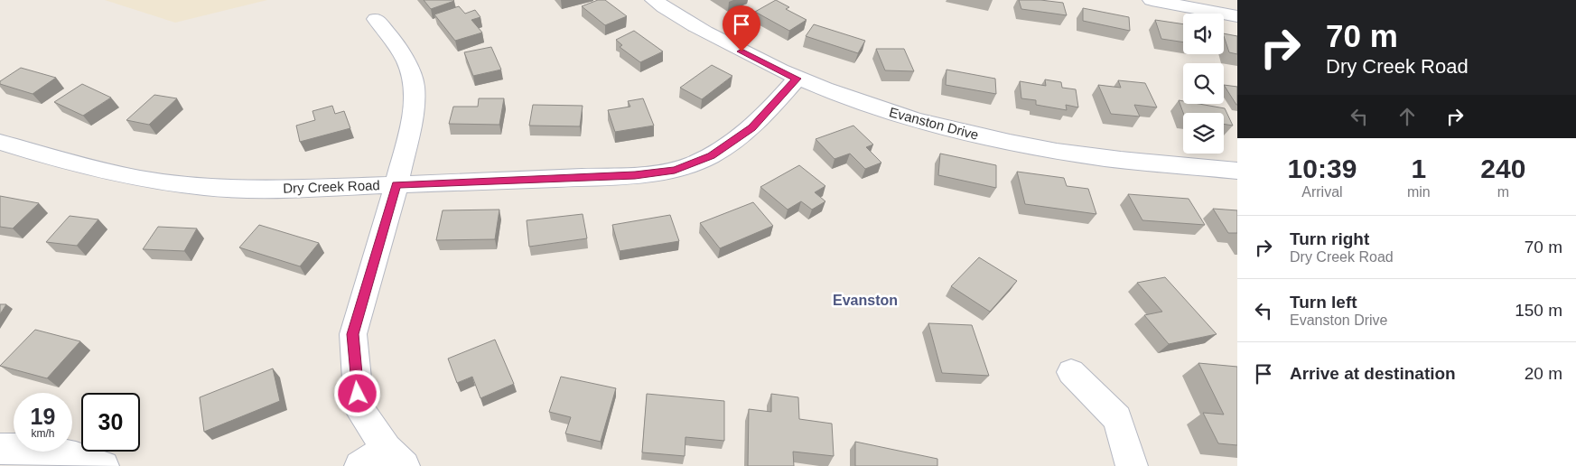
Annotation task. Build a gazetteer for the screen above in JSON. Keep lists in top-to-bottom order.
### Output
{
  "streets": {
    "street": ["Evanston Drive", "Dry Creek Road"]
  },
  "crossings": [
    ["Evanston Drive", "Dry Creek Road"]
  ],
  "districts": ["Evanston"],
  "page": {
    "turn": ["70 m", "Dry Creek Road"],
    "eta": [
      "10:39",
      "Arrival",
      "1",
      "min",
      "240",
      "m"
    ],
    "list": [
      {
        "name": "Turn right",
        "note": "Dry Creek Road",
        "value": "70 m"
      },
      {
        "name": "Turn left",
        "note": "Evanston Drive",
        "value": "150 m"
      },
      {
        "name": "Arrive at destination",
        "value": "20 m"
      }
    ],
    "speed": "19 km/h",
    "limit": "30"
  }
}
